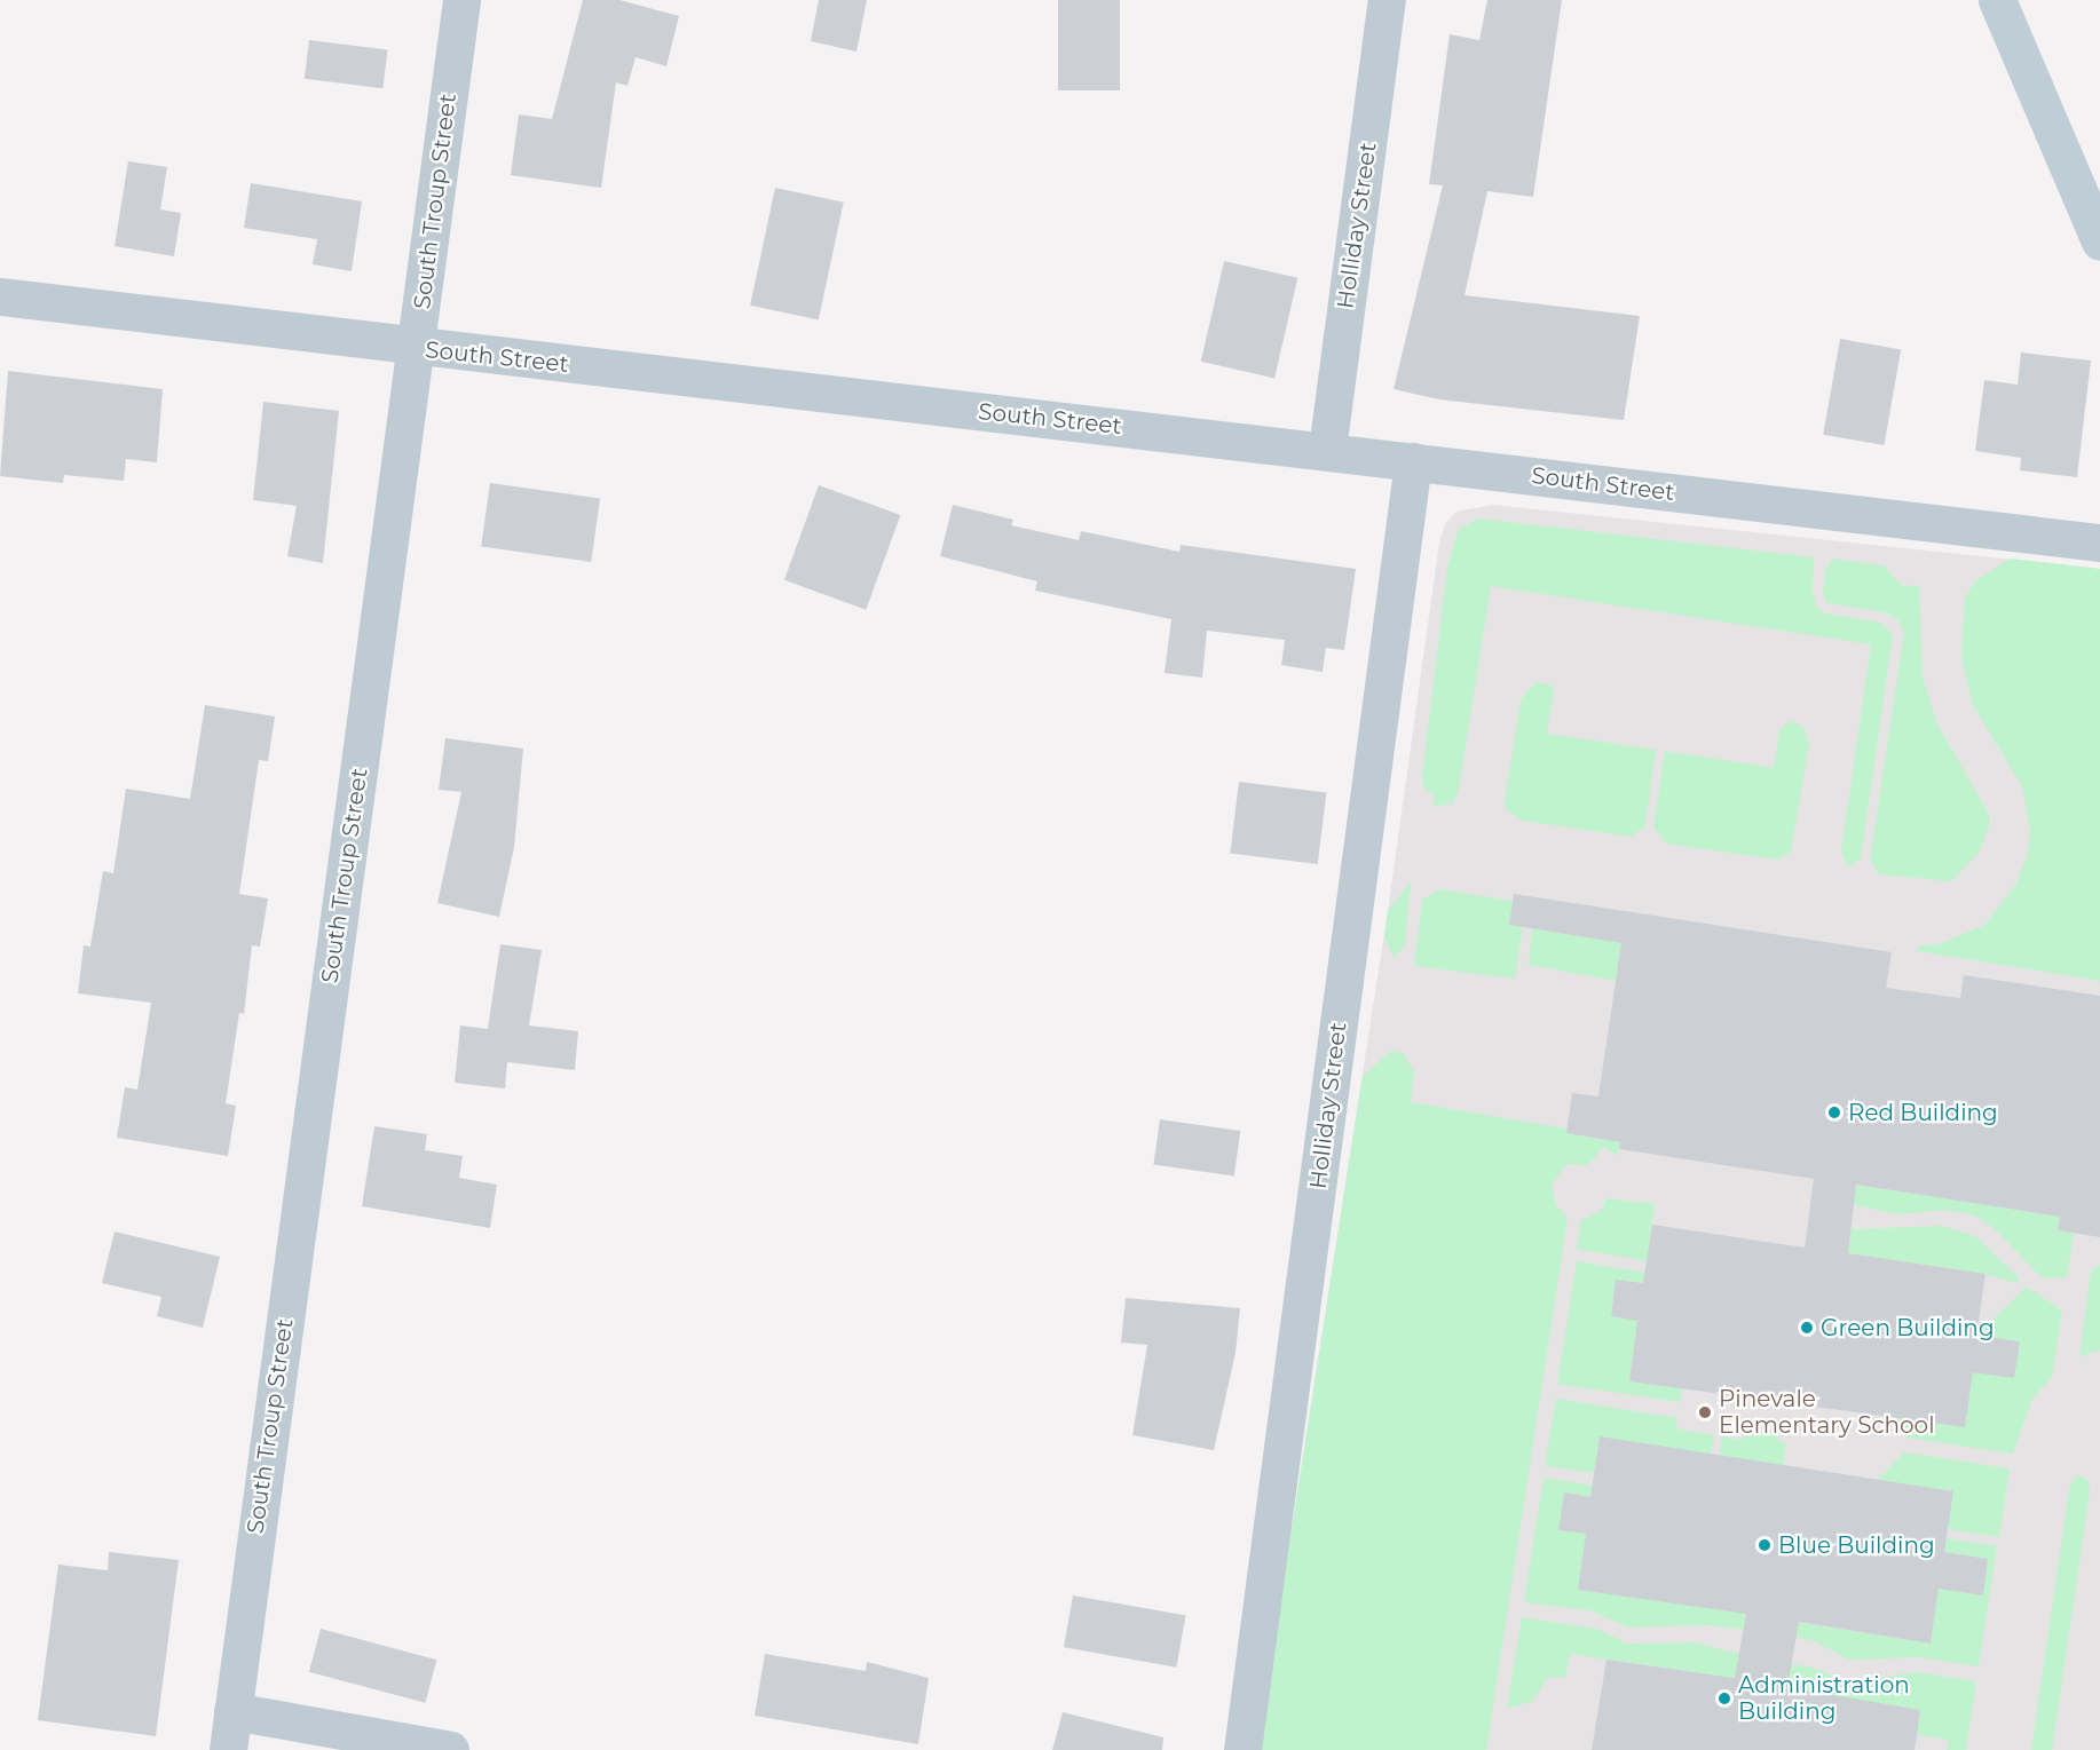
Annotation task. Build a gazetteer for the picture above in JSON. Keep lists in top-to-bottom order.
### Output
{
  "streets": {
    "street": ["South Troup Street", "Holliday Street", "South Street"]
  },
  "crossings": [
    ["South Troup Street", "South Street"],
    ["Holliday Street", "South Street"]
  ],
  "places": [
    "Red Building",
    "Green Building",
    "Pinevale Elementary School",
    "Blue Building",
    "Administration Building"
  ]
}
